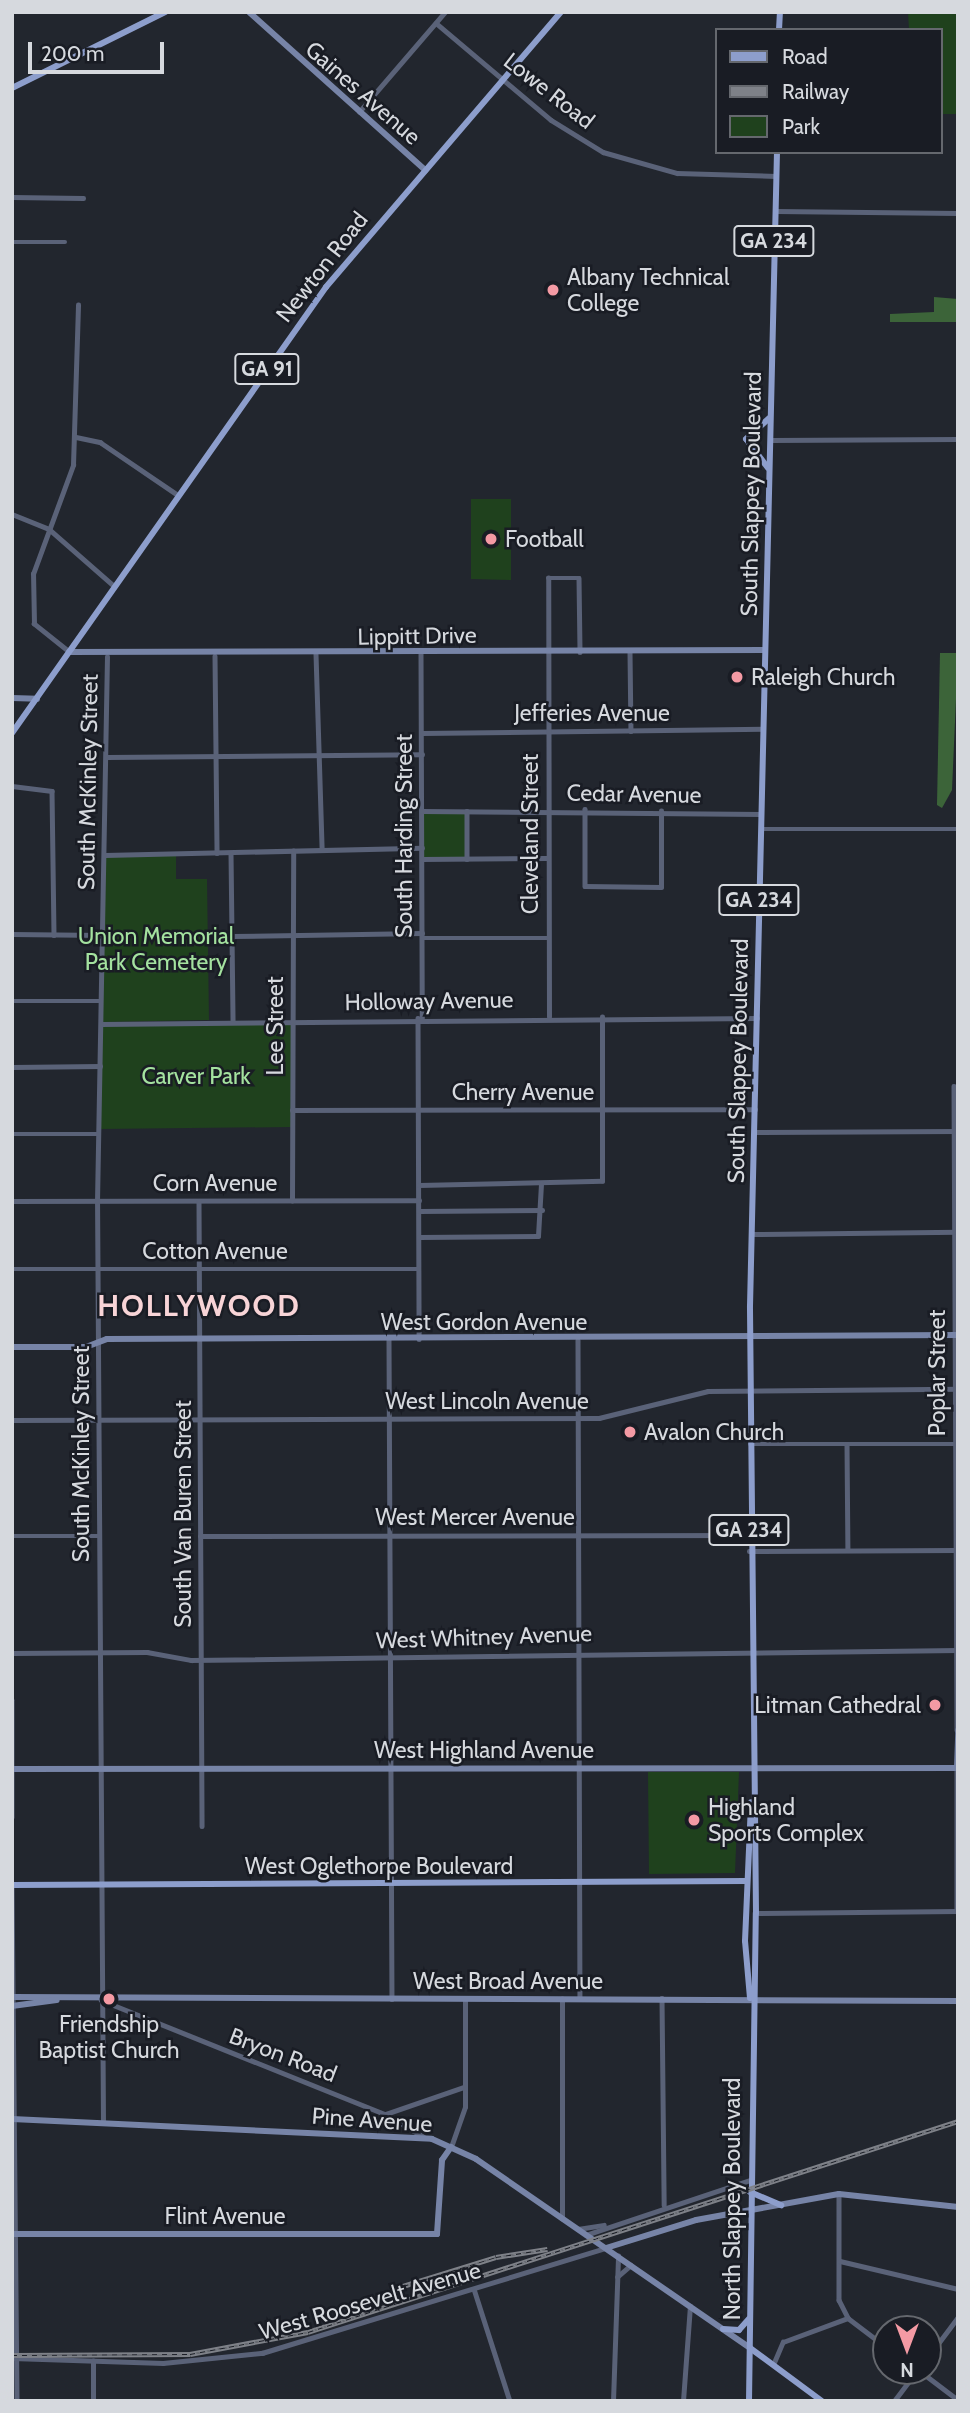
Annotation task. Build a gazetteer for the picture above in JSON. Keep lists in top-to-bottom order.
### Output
{
  "streets": {
    "main road": [
      "GA 234",
      "Newton Road",
      "GA 91",
      "South Slappey Boulevard",
      "West Oglethorpe Boulevard",
      "North Slappey Boulevard"
    ],
    "street": [
      "Lowe Road",
      "Gaines Avenue",
      "Lippitt Drive",
      "Jefferies Avenue",
      "South McKinley Street",
      "Cedar Avenue",
      "Cleveland Street",
      "South Harding Street",
      "Holloway Avenue",
      "Lee Street",
      "Cherry Avenue",
      "Corn Avenue",
      "Cotton Avenue",
      "West Gordon Avenue",
      "Poplar Street",
      "West Lincoln Avenue",
      "South Van Buren Street",
      "West Mercer Avenue",
      "West Whitney Avenue",
      "West Highland Avenue",
      "West Broad Avenue",
      "Bryon Road",
      "Pine Avenue",
      "Flint Avenue",
      "West Roosevelt Avenue"
    ]
  },
  "crossings": [
    ["Lowe Road", "Newton Road"],
    ["Lowe Road", "South Slappey Boulevard"],
    ["Gaines Avenue", "Newton Road"],
    ["Newton Road", "Lippitt Drive"],
    ["South Slappey Boulevard", "Lippitt Drive"],
    ["South Slappey Boulevard", "Jefferies Avenue"],
    ["South Slappey Boulevard", "Cedar Avenue"],
    ["South Slappey Boulevard", "Holloway Avenue"],
    ["South Slappey Boulevard", "Cherry Avenue"],
    ["South Slappey Boulevard", "West Gordon Avenue"],
    ["South Slappey Boulevard", "West Lincoln Avenue"],
    ["South Slappey Boulevard", "West Mercer Avenue"],
    ["South Slappey Boulevard", "West Whitney Avenue"],
    ["South Slappey Boulevard", "West Highland Avenue"],
    ["South Slappey Boulevard", "West Oglethorpe Boulevard"],
    ["South Slappey Boulevard", "North Slappey Boulevard"],
    ["Lippitt Drive", "South McKinley Street"],
    ["Lippitt Drive", "Cleveland Street"],
    ["Lippitt Drive", "South Harding Street"],
    ["Jefferies Avenue", "Cleveland Street"],
    ["Jefferies Avenue", "South Harding Street"],
    ["South McKinley Street", "Holloway Avenue"],
    ["South McKinley Street", "Corn Avenue"],
    ["South McKinley Street", "Cotton Avenue"],
    ["South McKinley Street", "West Gordon Avenue"],
    ["South McKinley Street", "West Lincoln Avenue"],
    ["South McKinley Street", "West Whitney Avenue"],
    ["South McKinley Street", "West Highland Avenue"],
    ["South McKinley Street", "West Oglethorpe Boulevard"],
    ["South McKinley Street", "West Broad Avenue"],
    ["South McKinley Street", "Bryon Road"],
    ["South McKinley Street", "Pine Avenue"],
    ["Cedar Avenue", "Cleveland Street"],
    ["Cedar Avenue", "South Harding Street"],
    ["Cleveland Street", "Holloway Avenue"],
    ["South Harding Street", "Holloway Avenue"],
    ["South Harding Street", "Cherry Avenue"],
    ["South Harding Street", "Corn Avenue"],
    ["South Harding Street", "Cotton Avenue"],
    ["South Harding Street", "West Gordon Avenue"],
    ["Holloway Avenue", "Lee Street"],
    ["Lee Street", "Cherry Avenue"],
    ["Lee Street", "Corn Avenue"],
    ["Corn Avenue", "South Van Buren Street"],
    ["Cotton Avenue", "South Van Buren Street"],
    ["West Gordon Avenue", "Poplar Street"],
    ["West Gordon Avenue", "South Van Buren Street"],
    ["Poplar Street", "West Lincoln Avenue"],
    ["Poplar Street", "West Whitney Avenue"],
    ["Poplar Street", "West Highland Avenue"],
    ["West Lincoln Avenue", "South Van Buren Street"],
    ["South Van Buren Street", "West Mercer Avenue"],
    ["South Van Buren Street", "West Whitney Avenue"],
    ["South Van Buren Street", "West Highland Avenue"],
    ["West Oglethorpe Boulevard", "North Slappey Boulevard"],
    ["West Broad Avenue", "Bryon Road"],
    ["West Broad Avenue", "North Slappey Boulevard"],
    ["Bryon Road", "Pine Avenue"],
    ["Pine Avenue", "North Slappey Boulevard"],
    ["Pine Avenue", "Flint Avenue"],
    ["Pine Avenue", "West Roosevelt Avenue"]
  ],
  "districts": ["HOLLYWOOD"],
  "parks": ["Union Memorial Park Cemetery", "Carver Park"],
  "places": [
    "Albany Technical College",
    "Football",
    "Raleigh Church",
    "Avalon Church",
    "Litman Cathedral",
    "Highland Sports Complex",
    "Friendship Baptist Church"
  ],
  "legend": ["Road", "Railway", "Park"],
  "scale_bar": "200 m",
  "north": "bottom"
}
